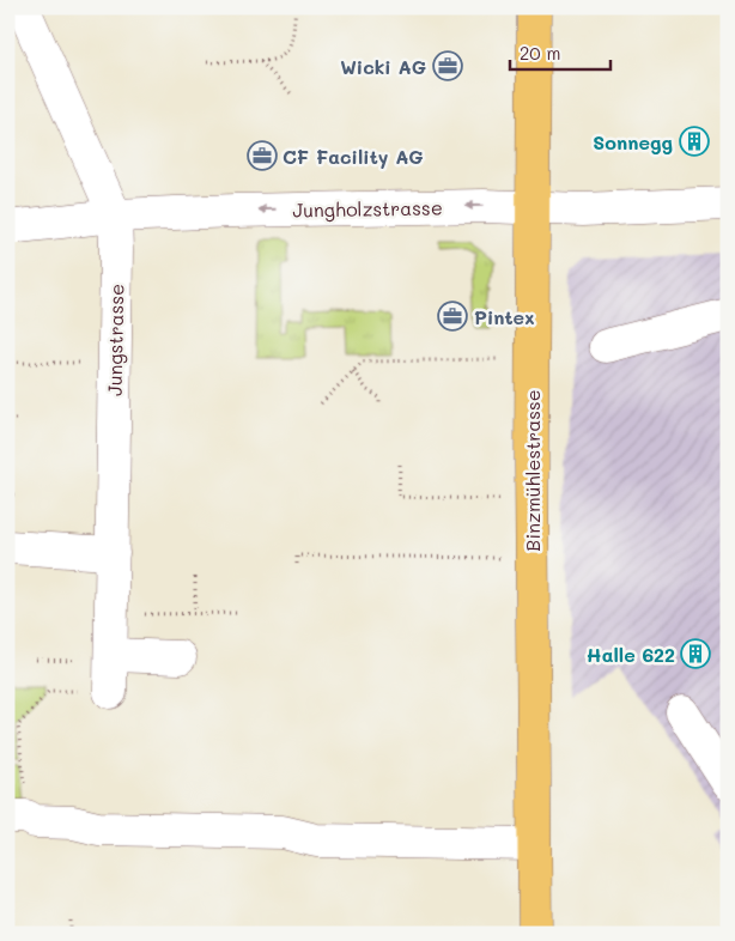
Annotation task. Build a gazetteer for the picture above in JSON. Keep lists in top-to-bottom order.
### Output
{
  "streets": {
    "main road": ["Binzmühlestrasse"],
    "street": ["Jungholzstrasse", "Jungstrasse"]
  },
  "crossings": [
    ["Jungholzstrasse", "Jungstrasse"],
    ["Jungholzstrasse", "Binzmühlestrasse"]
  ],
  "one_way": ["Jungholzstrasse"],
  "places": {
    "office": ["Wicki AG", "CF Facility AG", "Pintex"],
    "building": ["Sonnegg", "Halle 622"]
  },
  "scale_bar": "20 m"
}
